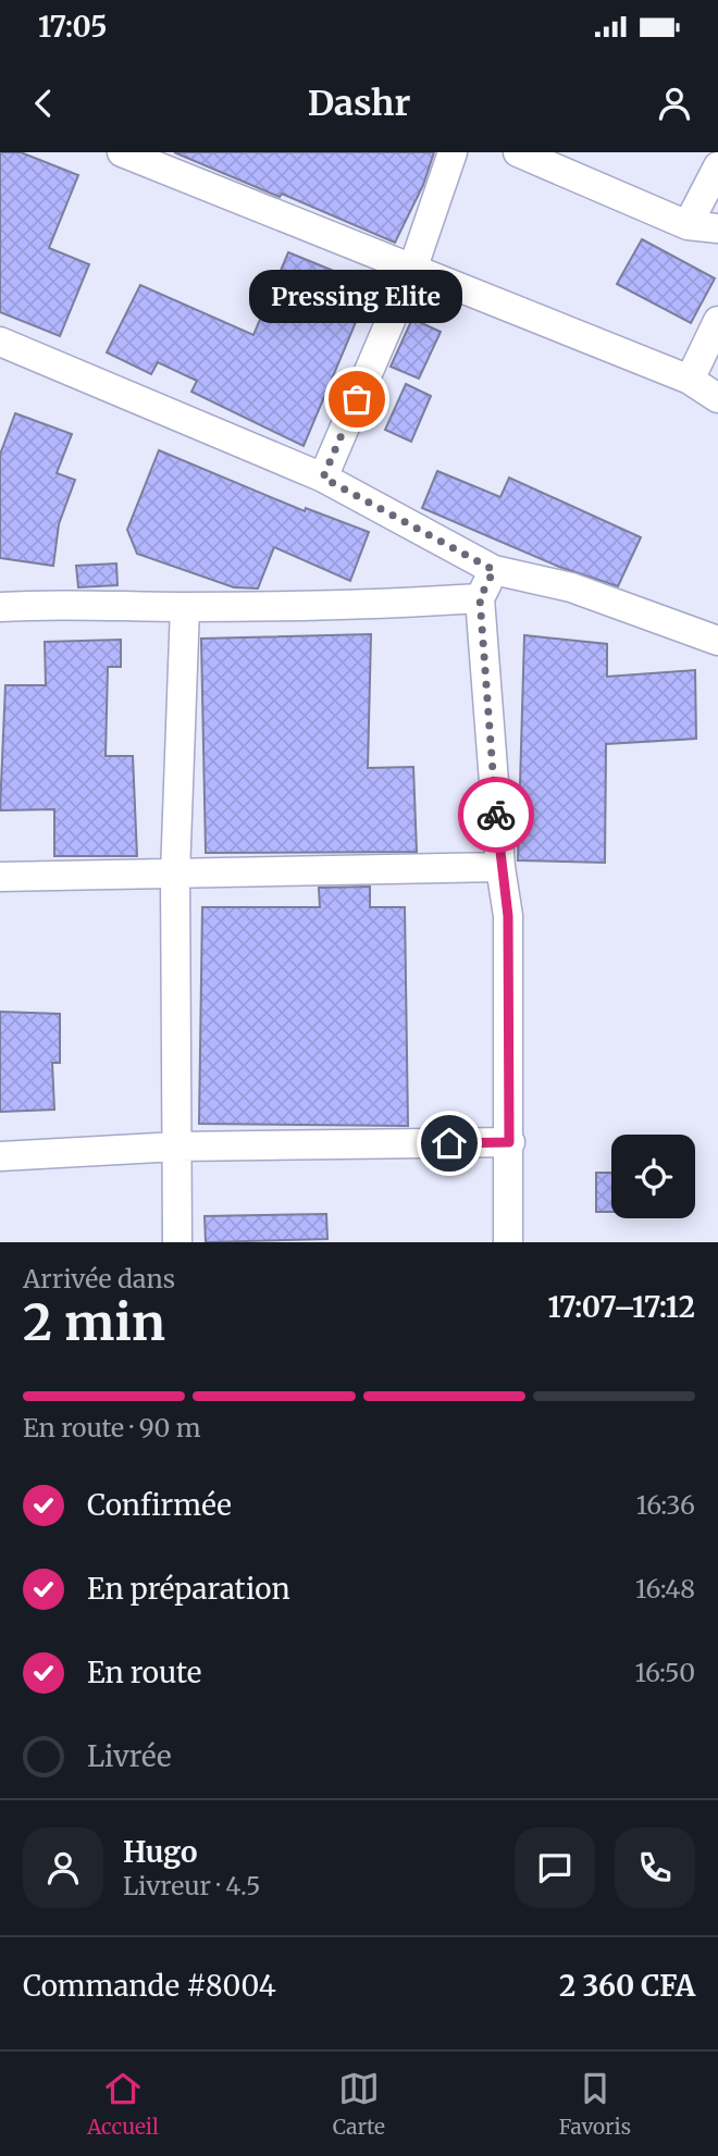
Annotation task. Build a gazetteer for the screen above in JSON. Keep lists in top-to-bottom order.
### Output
{
  "places": ["Pressing Elite"],
  "page": {
    "status": "17:05",
    "header": "Dashr",
    "bubble": "Pressing Elite",
    "heading": ["2 min", "Arrivée dans", "17:07–17:12"],
    "panel": [
      "Hugo",
      "Livreur · 4.5",
      "Commande #8004",
      "2 360 CFA"
    ],
    "bar": "En route · 90 m",
    "list": [
      ["Confirmée", "16:36"],
      ["En préparation", "16:48"],
      ["En route", "16:50"],
      "Livrée"
    ],
    "tabs": ["Accueil", "Carte", "Favoris"]
  }
}
